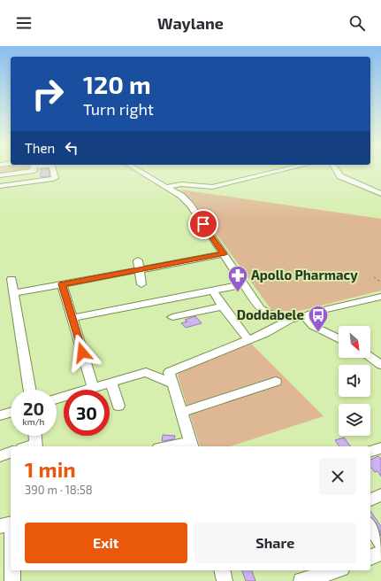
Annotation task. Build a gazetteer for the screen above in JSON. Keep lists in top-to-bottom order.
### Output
{
  "places": {
    "pharmacy": ["Apollo Pharmacy"],
    "bus stop": ["Doddabele"]
  },
  "north": "bottom right",
  "page": {
    "header": "Waylane",
    "turn": ["120 m", "Turn right"],
    "then": "Then",
    "speed": "20 km/h",
    "limit": "30",
    "heading": ["1 min", "390 m · 18:58"],
    "buttons": ["Exit", "Share"]
  }
}
